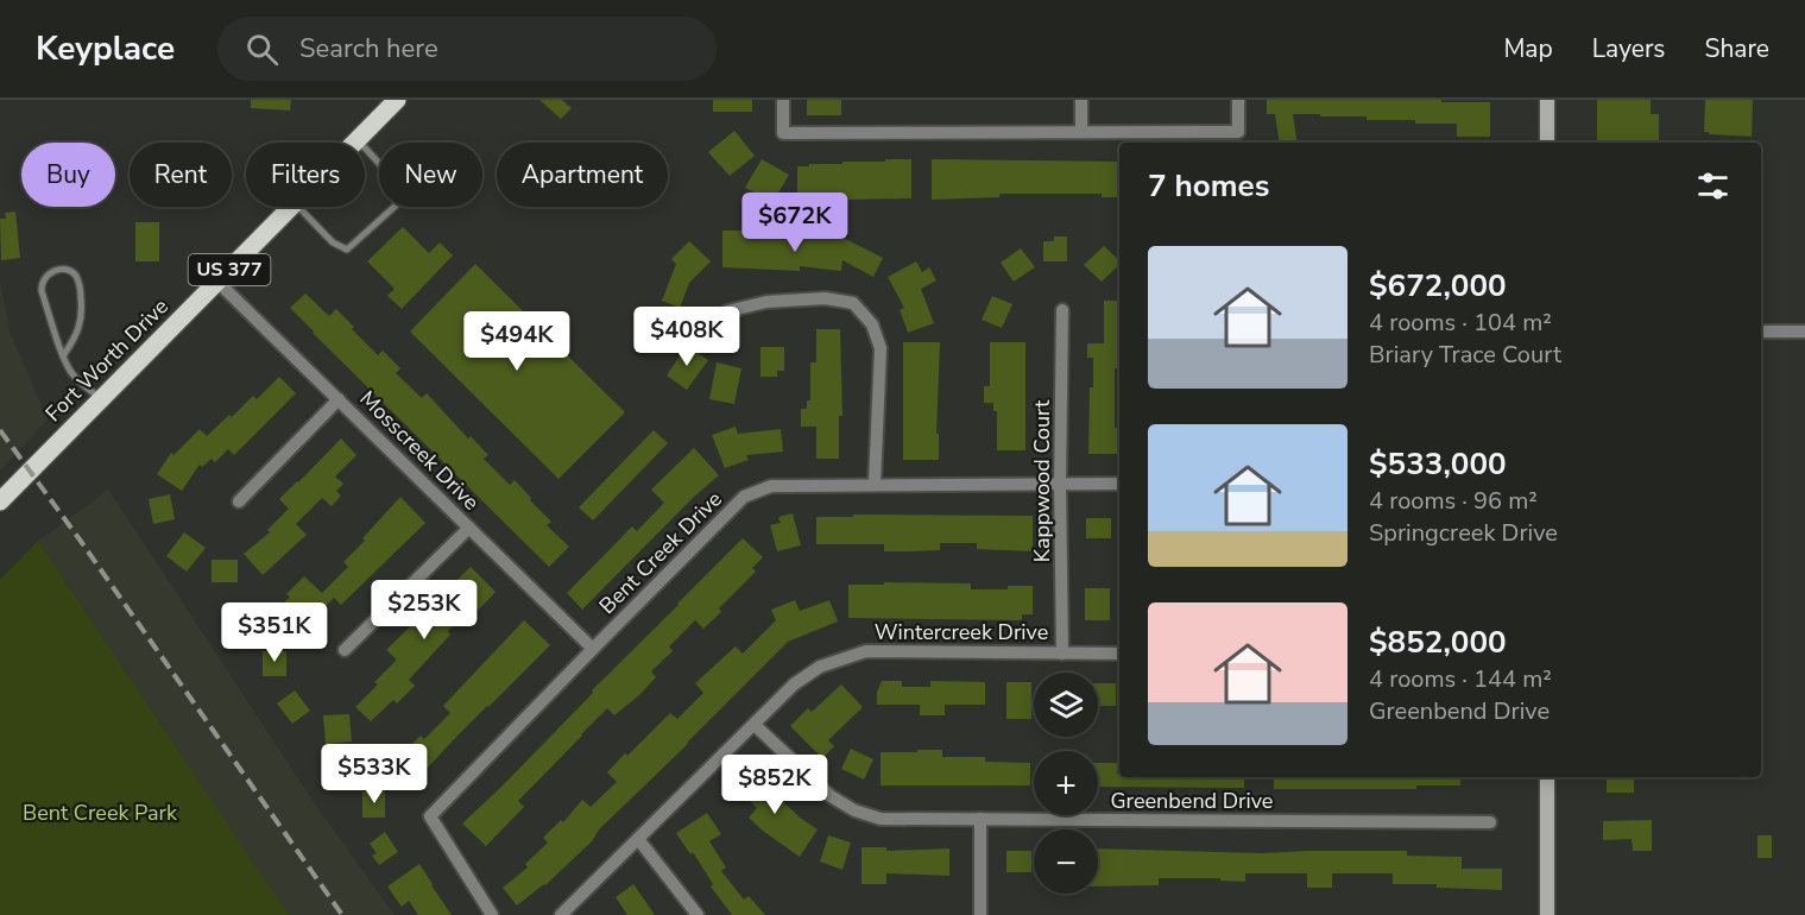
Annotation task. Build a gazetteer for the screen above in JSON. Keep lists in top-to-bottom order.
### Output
{
  "streets": {
    "main road": ["US 377", "Fort Worth Drive"],
    "street": [
      "Mosscreek Drive",
      "Kappwood Court",
      "Bent Creek Drive",
      "Wintercreek Drive",
      "Greenbend Drive"
    ]
  },
  "crossings": [
    ["Fort Worth Drive", "Mosscreek Drive"],
    ["Mosscreek Drive", "Bent Creek Drive"],
    ["Kappwood Court", "Bent Creek Drive"],
    ["Kappwood Court", "Wintercreek Drive"],
    ["Wintercreek Drive", "Greenbend Drive"]
  ],
  "parks": ["Bent Creek Park"],
  "page": {
    "header": "Keyplace",
    "search": "Search here",
    "nav": ["Map", "Layers", "Share"],
    "chip": [
      "Buy",
      "Rent",
      "Filters",
      "New",
      "Apartment"
    ],
    "heading": "7 homes",
    "price": [
      "$672K",
      "$408K",
      "$494K",
      "$253K",
      "$351K",
      "$533K",
      "$852K"
    ],
    "list": [
      {
        "name": "$672,000",
        "note": "4 rooms · 104 m² · Briary Trace Court"
      },
      {
        "name": "$533,000",
        "note": "4 rooms · 96 m² · Springcreek Drive"
      },
      {
        "name": "$852,000",
        "note": "4 rooms · 144 m² · Greenbend Drive"
      }
    ],
    "map_buttons": ["+", "−"]
  }
}
